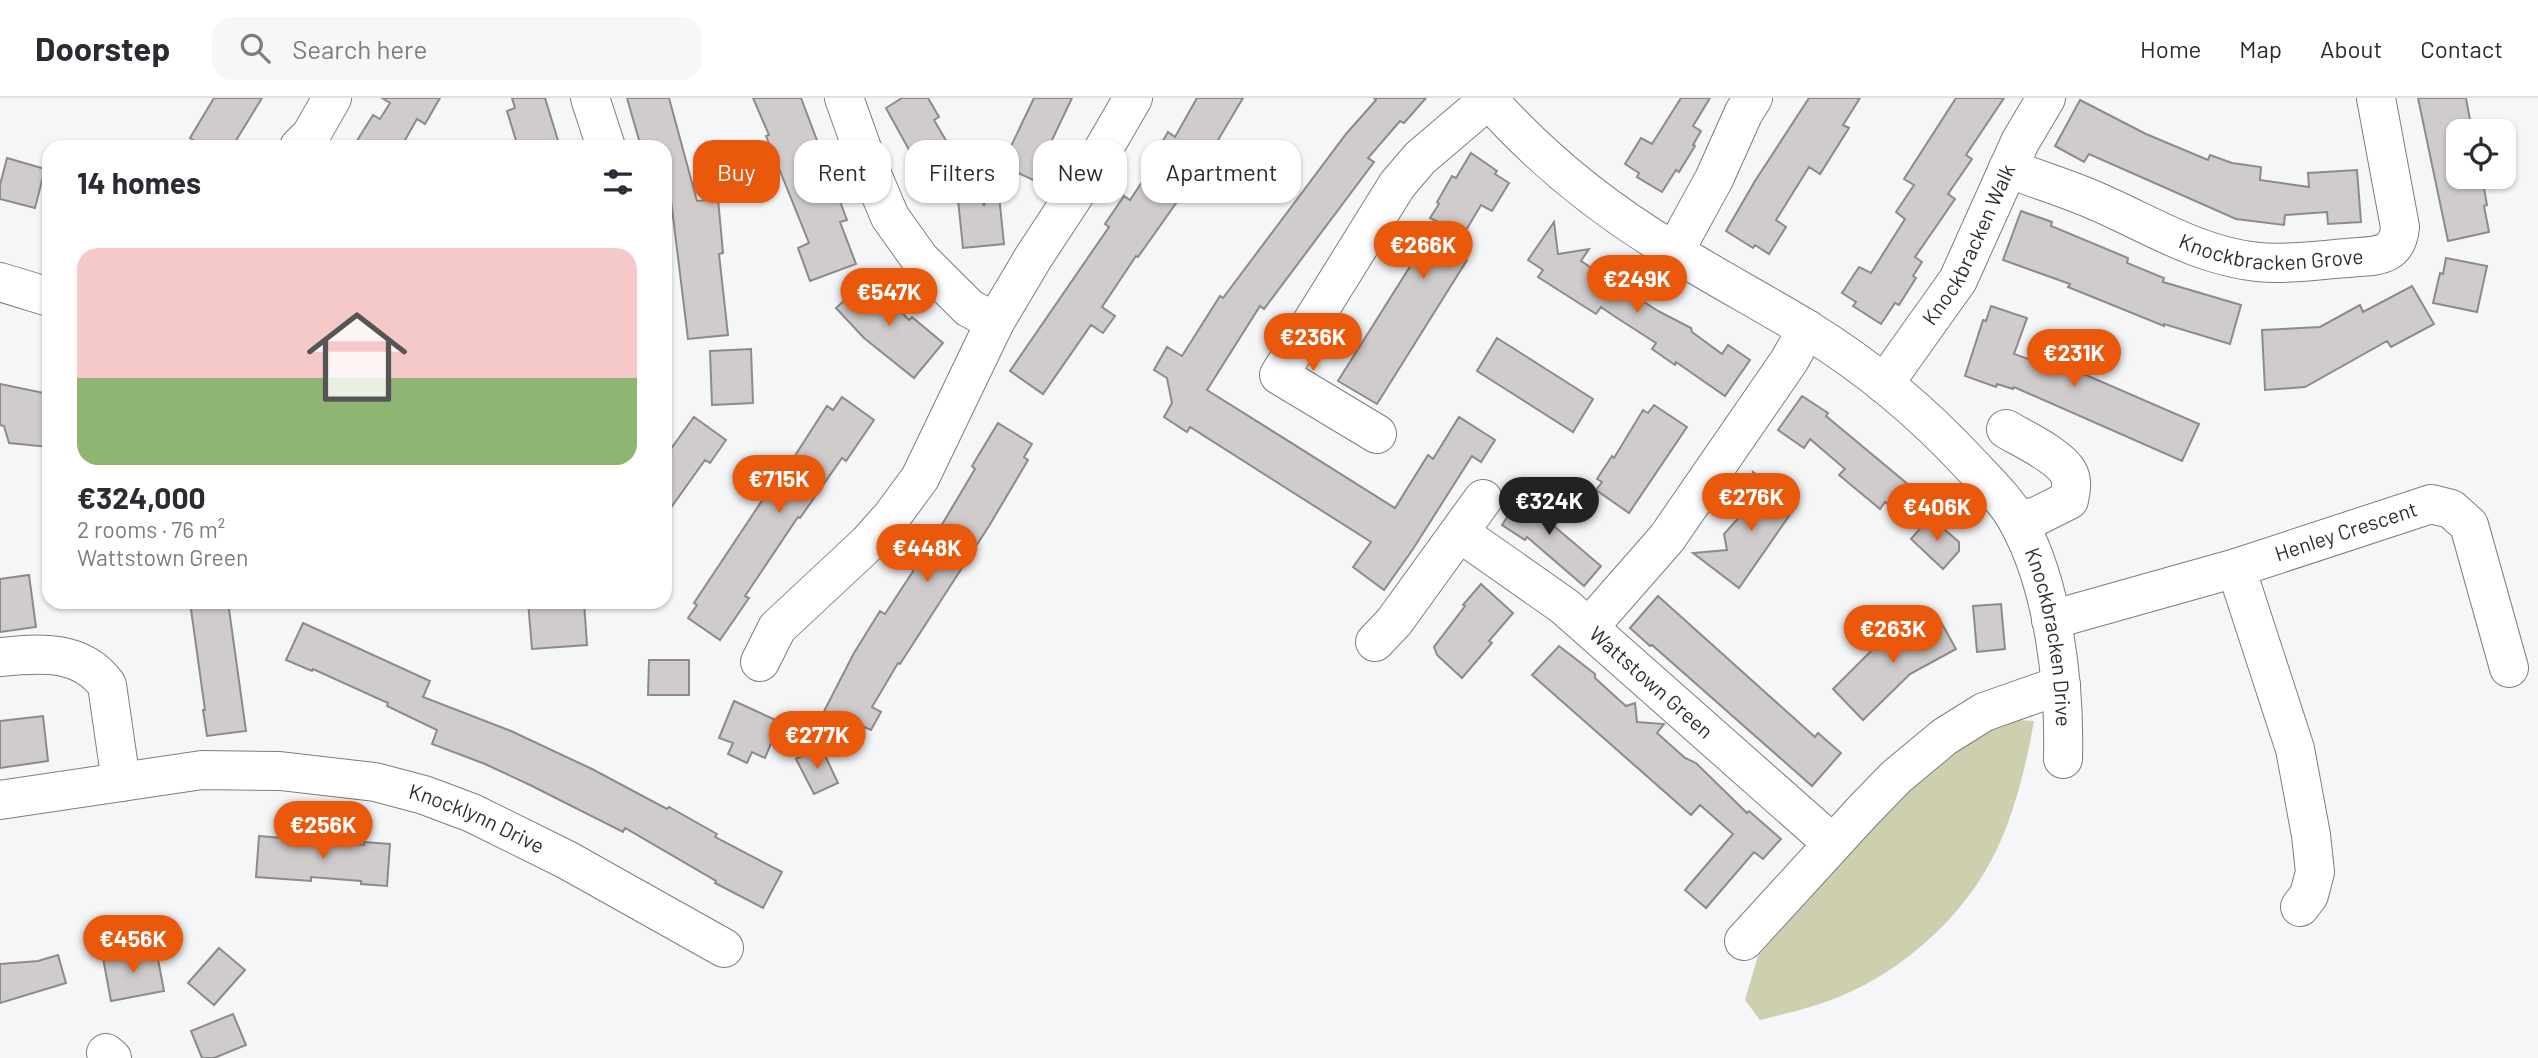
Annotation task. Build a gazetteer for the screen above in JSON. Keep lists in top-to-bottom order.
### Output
{
  "streets": {
    "street": [
      "Knockbracken Walk",
      "Knockbracken Grove",
      "Henley Crescent",
      "Knockbracken Drive",
      "Wattstown Green",
      "Knocklynn Drive"
    ]
  },
  "crossings": [
    ["Knockbracken Walk", "Knockbracken Grove"],
    ["Knockbracken Walk", "Knockbracken Drive"],
    ["Henley Crescent", "Knockbracken Drive"]
  ],
  "page": {
    "header": "Doorstep",
    "search": "Search here",
    "nav": [
      "Home",
      "Map",
      "About",
      "Contact"
    ],
    "chip": [
      "Buy",
      "Rent",
      "Filters",
      "New",
      "Apartment"
    ],
    "heading": "14 homes",
    "price": [
      "€266K",
      "€249K",
      "€547K",
      "€236K",
      "€231K",
      "€715K",
      "€276K",
      "€324K",
      "€406K",
      "€448K",
      "€263K",
      "€277K",
      "€256K",
      "€456K"
    ],
    "list": [
      {
        "name": "€324,000",
        "note": "2 rooms · 76 m² · Wattstown Green"
      }
    ]
  }
}
